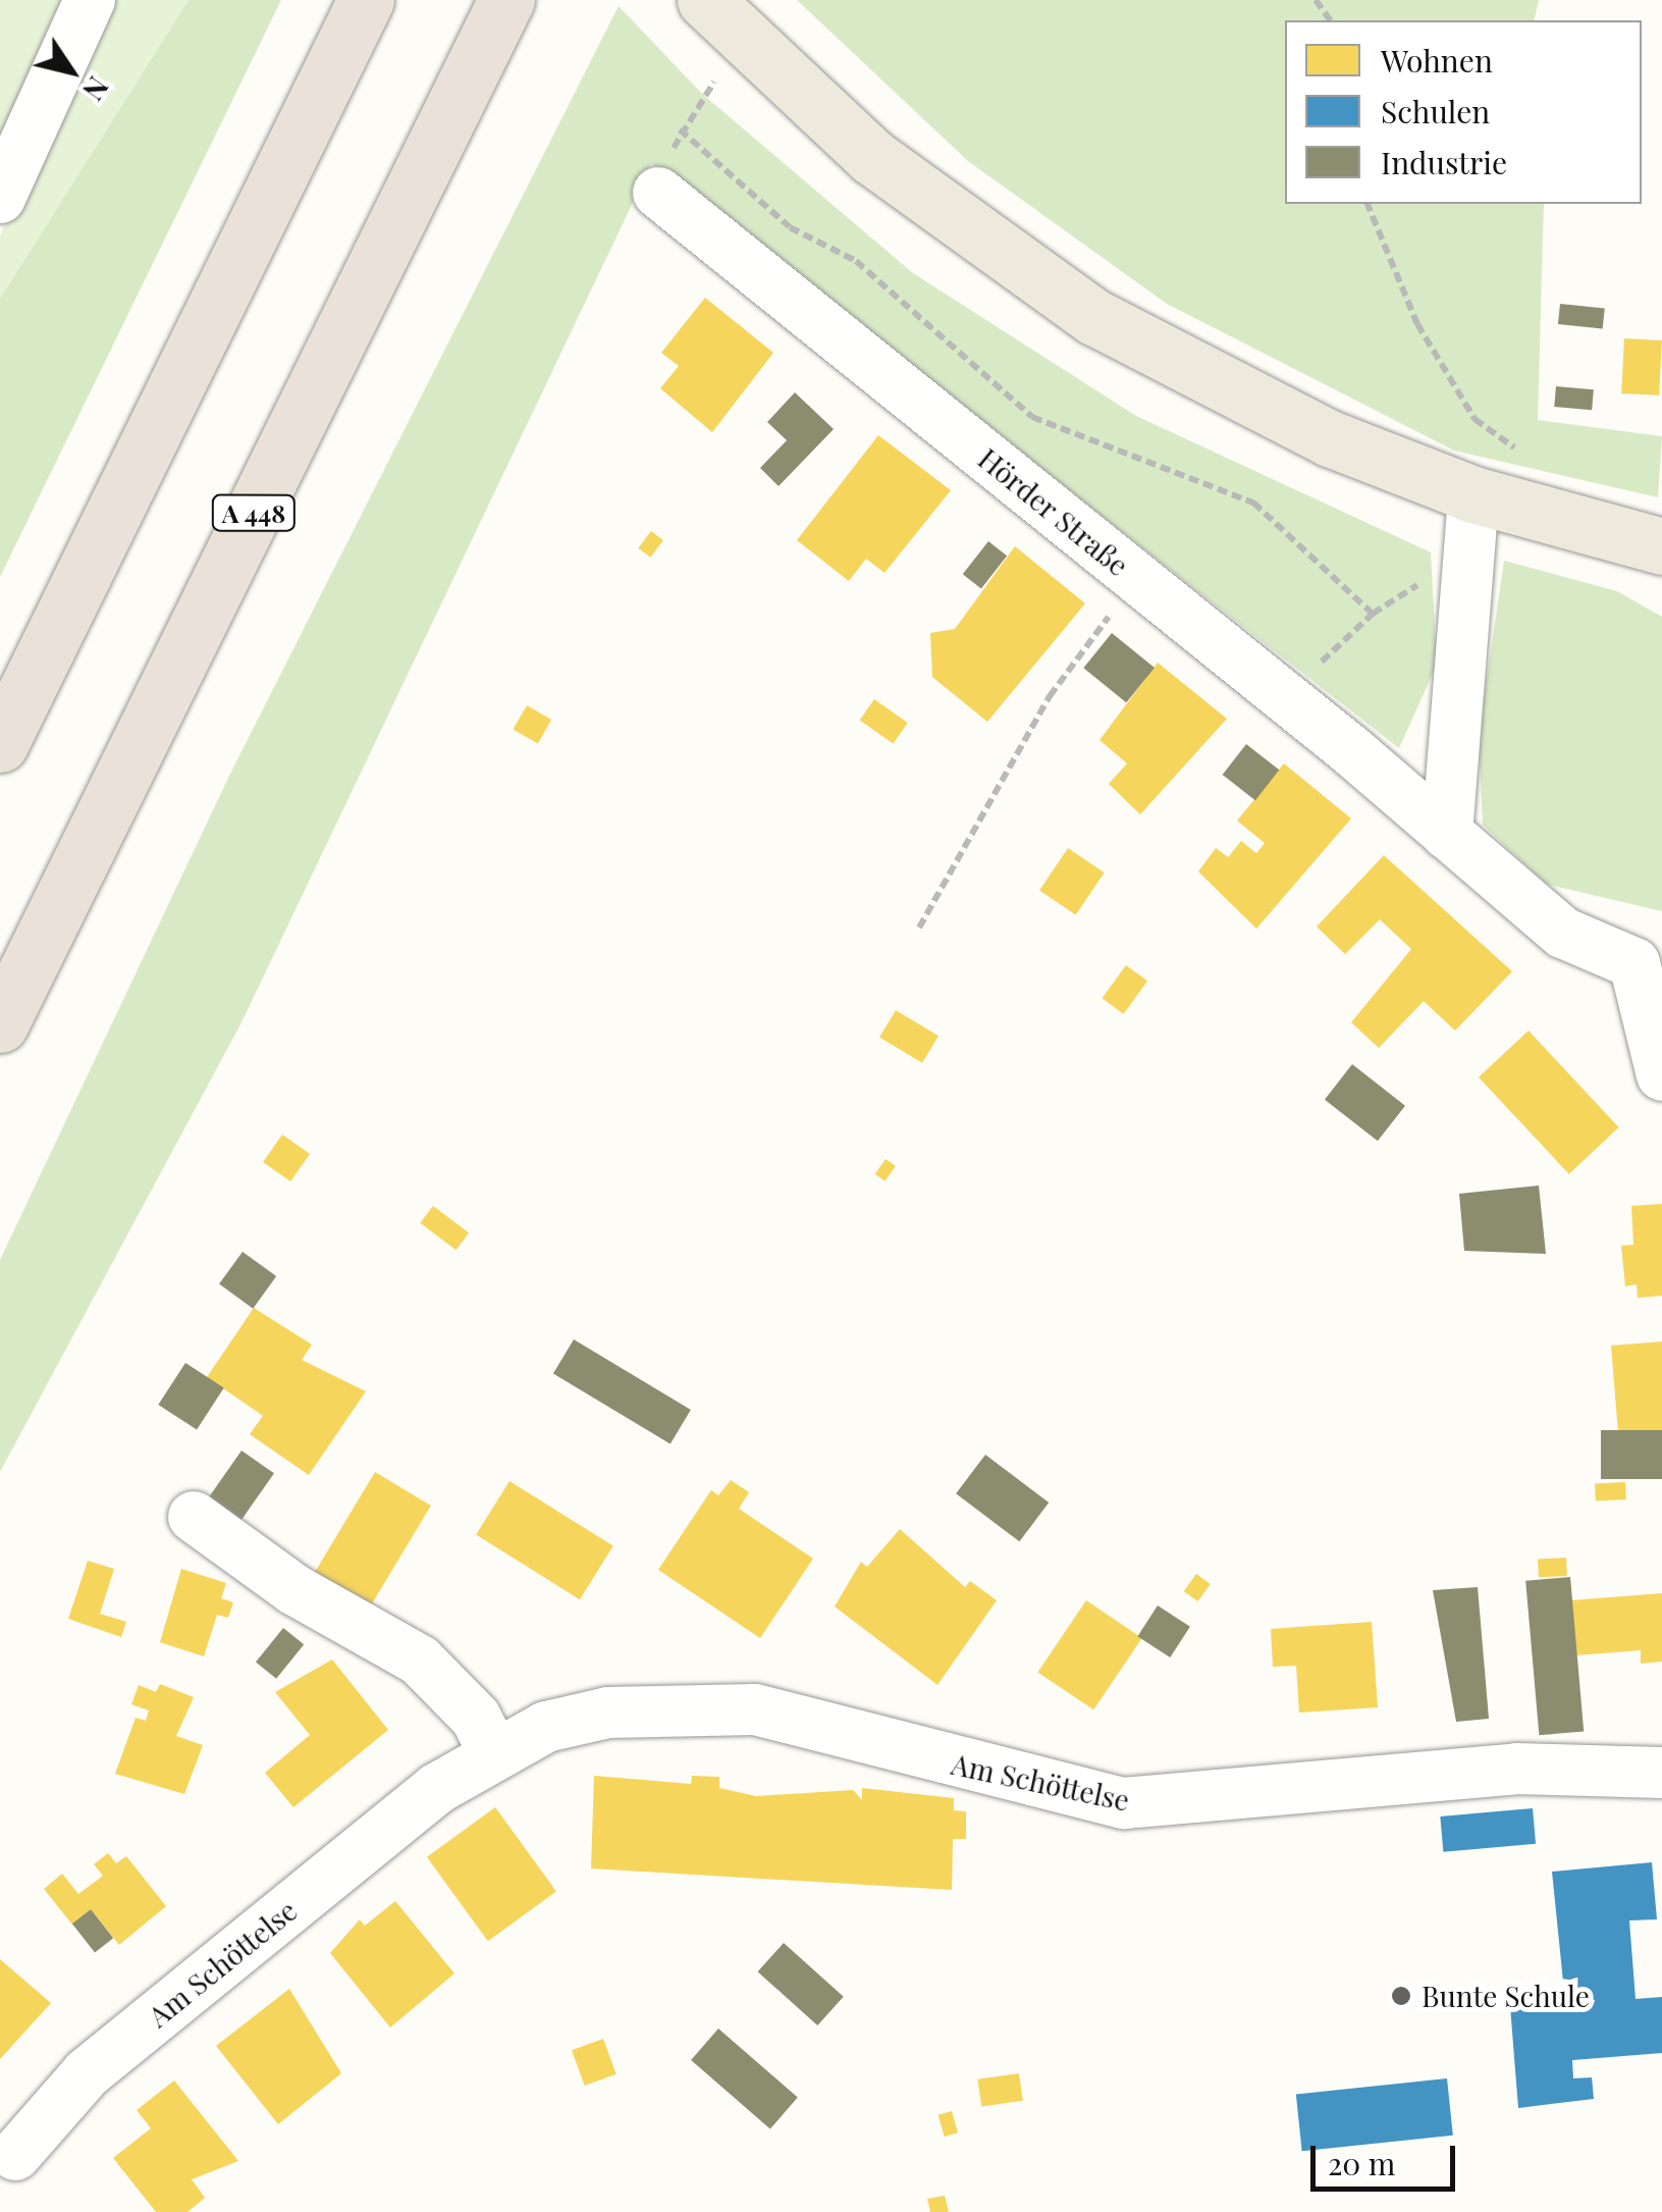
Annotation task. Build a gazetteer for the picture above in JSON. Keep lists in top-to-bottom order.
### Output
{
  "streets": {
    "highway": ["A 448"],
    "street": ["Hörder Straße", "Am Schöttelse"]
  },
  "places": ["Bunte Schule"],
  "legend": ["Wohnen", "Schulen", "Industrie"],
  "scale_bar": "20 m",
  "north": "bottom right"
}
